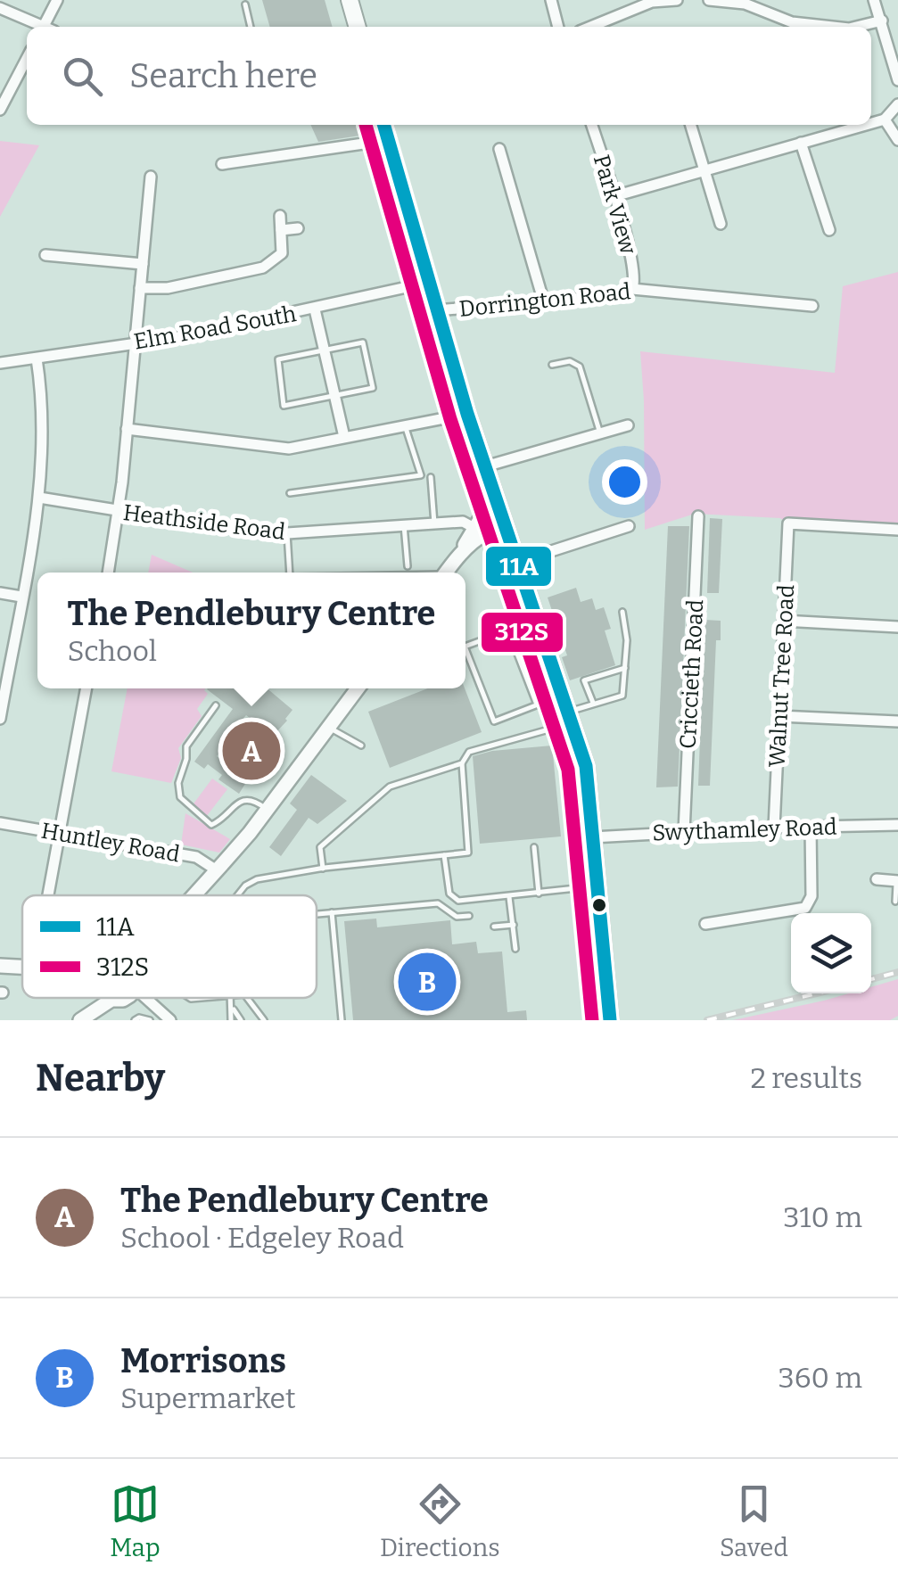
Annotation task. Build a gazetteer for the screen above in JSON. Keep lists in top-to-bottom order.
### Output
{
  "streets": {
    "street": [
      "Park View",
      "Dorrington Road",
      "Elm Road South",
      "Heathside Road",
      "Criccieth Road",
      "Walnut Tree Road",
      "Swythamley Road",
      "Huntley Road"
    ]
  },
  "crossings": [
    ["Park View", "Dorrington Road"],
    ["Criccieth Road", "Swythamley Road"],
    ["Walnut Tree Road", "Swythamley Road"]
  ],
  "lines": ["transit line 11A", "transit line 312S"],
  "legend": ["11A", "312S"],
  "page": {
    "search": "Search here",
    "popup": ["The Pendlebury Centre", "School"],
    "pins": ["A", "B"],
    "heading": ["Nearby", "2 results"],
    "list": [
      {
        "mark": "A",
        "name": "The Pendlebury Centre",
        "note": "School · Edgeley Road",
        "value": "310 m"
      },
      {
        "mark": "B",
        "name": "Morrisons",
        "note": "Supermarket",
        "value": "360 m"
      }
    ],
    "nav": ["Map", "Directions", "Saved"]
  }
}
